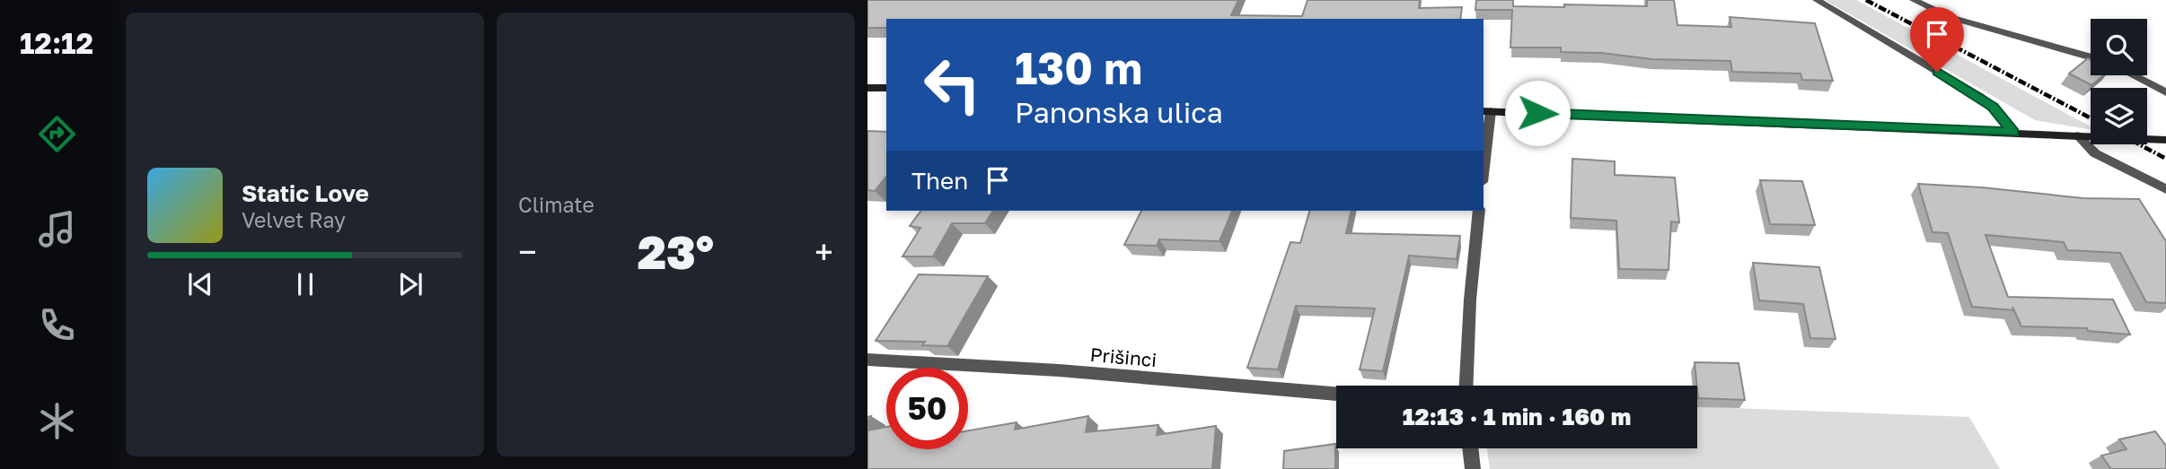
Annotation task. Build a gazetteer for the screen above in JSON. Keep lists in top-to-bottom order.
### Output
{
  "streets": {
    "street": ["Prišinci"]
  },
  "page": {
    "tabs": "12:12",
    "tile": "Climate",
    "turn": ["130 m", "Panonska ulica"],
    "then": "Then",
    "song": ["Static Love", "Velvet Ray"],
    "heat": ["−", "23°", "+"],
    "limit": "50",
    "trip": "12:13 · 1 min · 160 m"
  }
}
